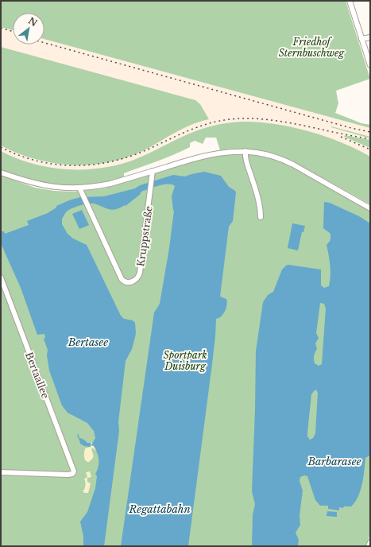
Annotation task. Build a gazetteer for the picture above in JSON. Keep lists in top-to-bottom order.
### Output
{
  "streets": {
    "street": ["Kruppstraße", "Bertaallee"]
  },
  "water": ["Bertasee", "Barbarasee", "Regattabahn"],
  "parks": ["Friedhof Sternbuschweg", "Sportpark Duisburg"],
  "north": "top right"
}
